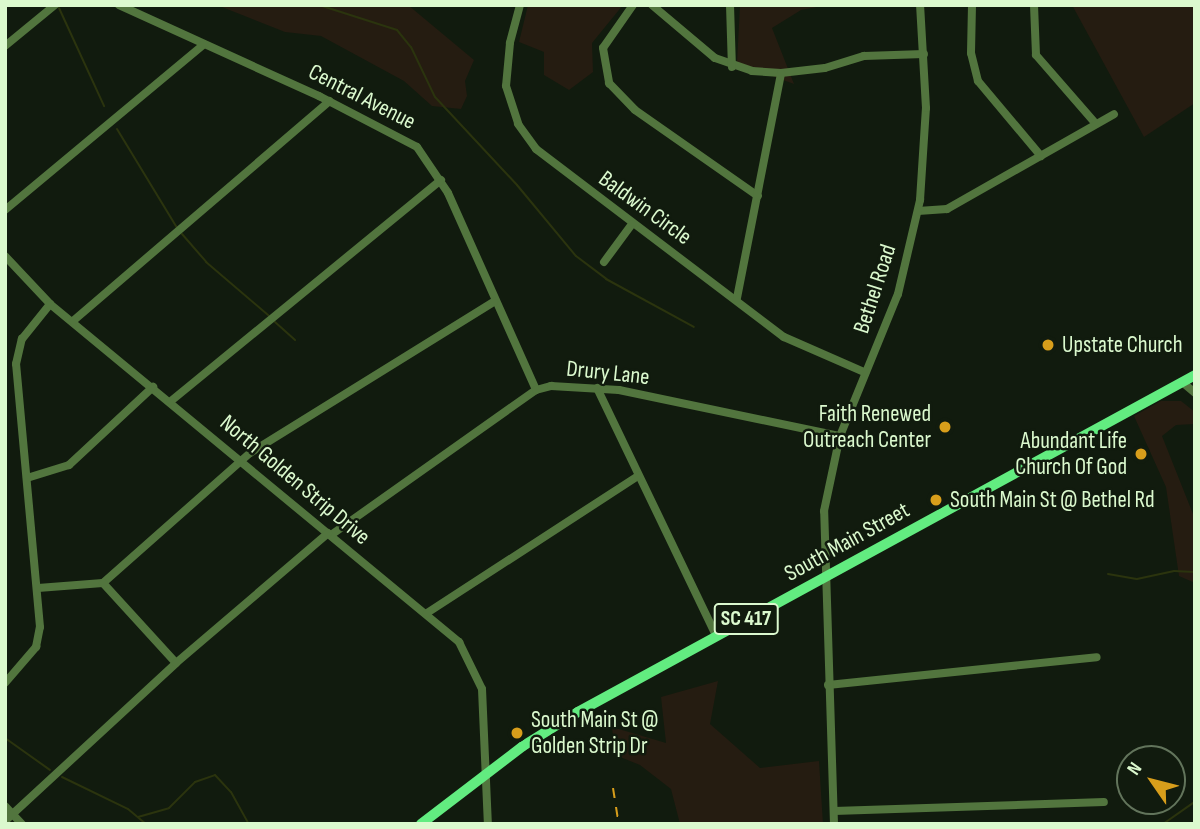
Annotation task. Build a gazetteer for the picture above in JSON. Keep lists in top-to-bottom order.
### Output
{
  "streets": {
    "main road": ["South Main Street", "SC 417"],
    "street": [
      "Central Avenue",
      "Baldwin Circle",
      "Bethel Road",
      "Drury Lane",
      "North Golden Strip Drive"
    ]
  },
  "crossings": [
    ["Central Avenue", "Drury Lane"],
    ["Baldwin Circle", "Bethel Road"],
    ["Bethel Road", "Drury Lane"],
    ["Bethel Road", "South Main Street"],
    ["Drury Lane", "North Golden Strip Drive"],
    ["North Golden Strip Drive", "South Main Street"]
  ],
  "places": [
    "Upstate Church",
    "Faith Renewed Outreach Center",
    "Abundant Life Church Of God",
    "South Main St @ Bethel Rd",
    "South Main St @ Golden Strip Dr"
  ],
  "north": "top left"
}
